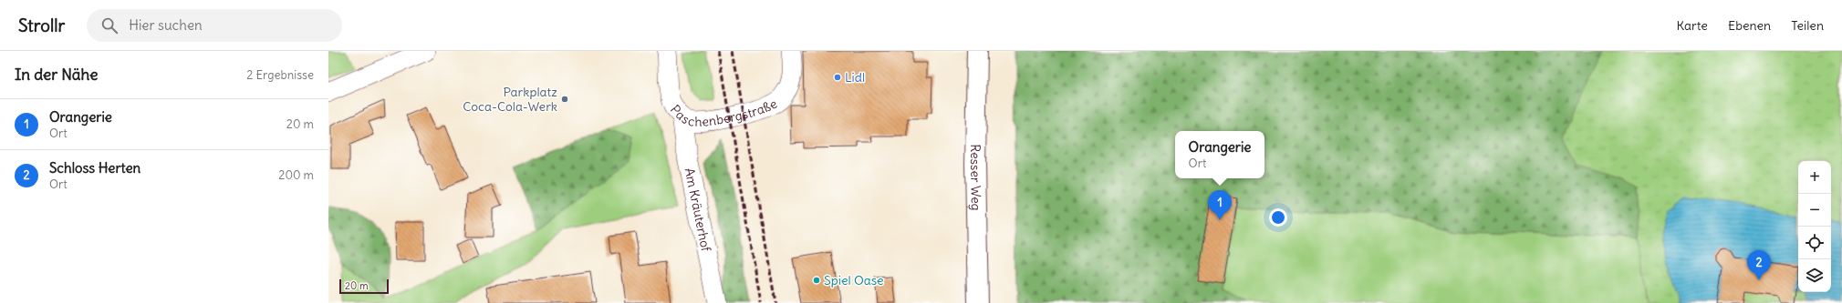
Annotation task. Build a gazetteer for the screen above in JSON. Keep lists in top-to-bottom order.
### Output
{
  "streets": {
    "main road": ["Resser Weg"],
    "street": ["Paschenbergstraße", "Am Kräuterhof"]
  },
  "crossings": [
    ["Paschenbergstraße", "Am Kräuterhof"]
  ],
  "places": ["Lidl", "Parkplatz Coca-Cola-Werk", "Spiel Oase"],
  "scale_bar": "20 m",
  "page": {
    "header": "Strollr",
    "search": "Hier suchen",
    "nav": ["Karte", "Ebenen", "Teilen"],
    "heading": ["In der Nähe", "2 Ergebnisse"],
    "list": [
      {
        "mark": "1",
        "name": "Orangerie",
        "note": "Ort",
        "value": "20 m"
      },
      {
        "mark": "2",
        "name": "Schloss Herten",
        "note": "Ort",
        "value": "200 m"
      }
    ],
    "popup": ["Orangerie", "Ort"],
    "map_buttons": ["+", "−"],
    "pins": ["1", "2"],
    "scale": "20 m"
  }
}
